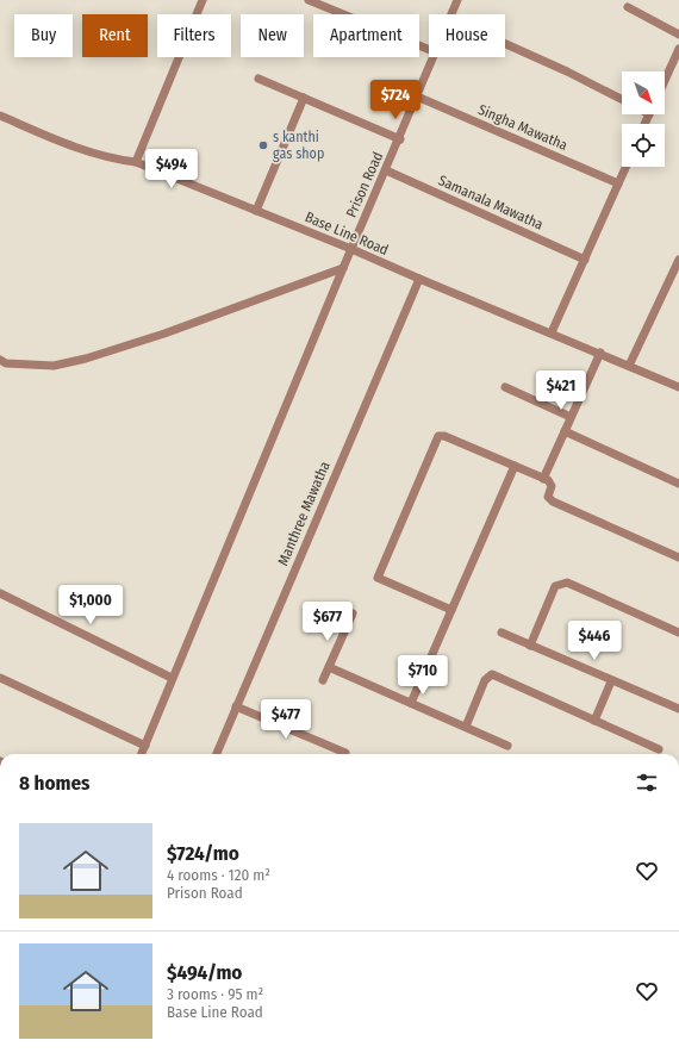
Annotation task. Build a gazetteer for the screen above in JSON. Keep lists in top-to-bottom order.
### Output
{
  "streets": {
    "street": [
      "Singha Mawatha",
      "Prison Road",
      "Samanala Mawatha",
      "Base Line Road",
      "Manthree Mawatha"
    ]
  },
  "crossings": [
    ["Singha Mawatha", "Prison Road"],
    ["Prison Road", "Samanala Mawatha"],
    ["Prison Road", "Base Line Road"],
    ["Base Line Road", "Manthree Mawatha"]
  ],
  "places": ["s kanthi gas shop"],
  "north": "bottom right",
  "page": {
    "chip": [
      "Buy",
      "Rent",
      "Filters",
      "New",
      "Apartment",
      "House"
    ],
    "price": [
      "$724",
      "$494",
      "$421",
      "$1,000",
      "$677",
      "$446",
      "$710",
      "$477"
    ],
    "heading": "8 homes",
    "list": [
      {
        "name": "$724/mo",
        "note": "4 rooms · 120 m² · Prison Road"
      },
      {
        "name": "$494/mo",
        "note": "3 rooms · 95 m² · Base Line Road"
      }
    ]
  }
}
